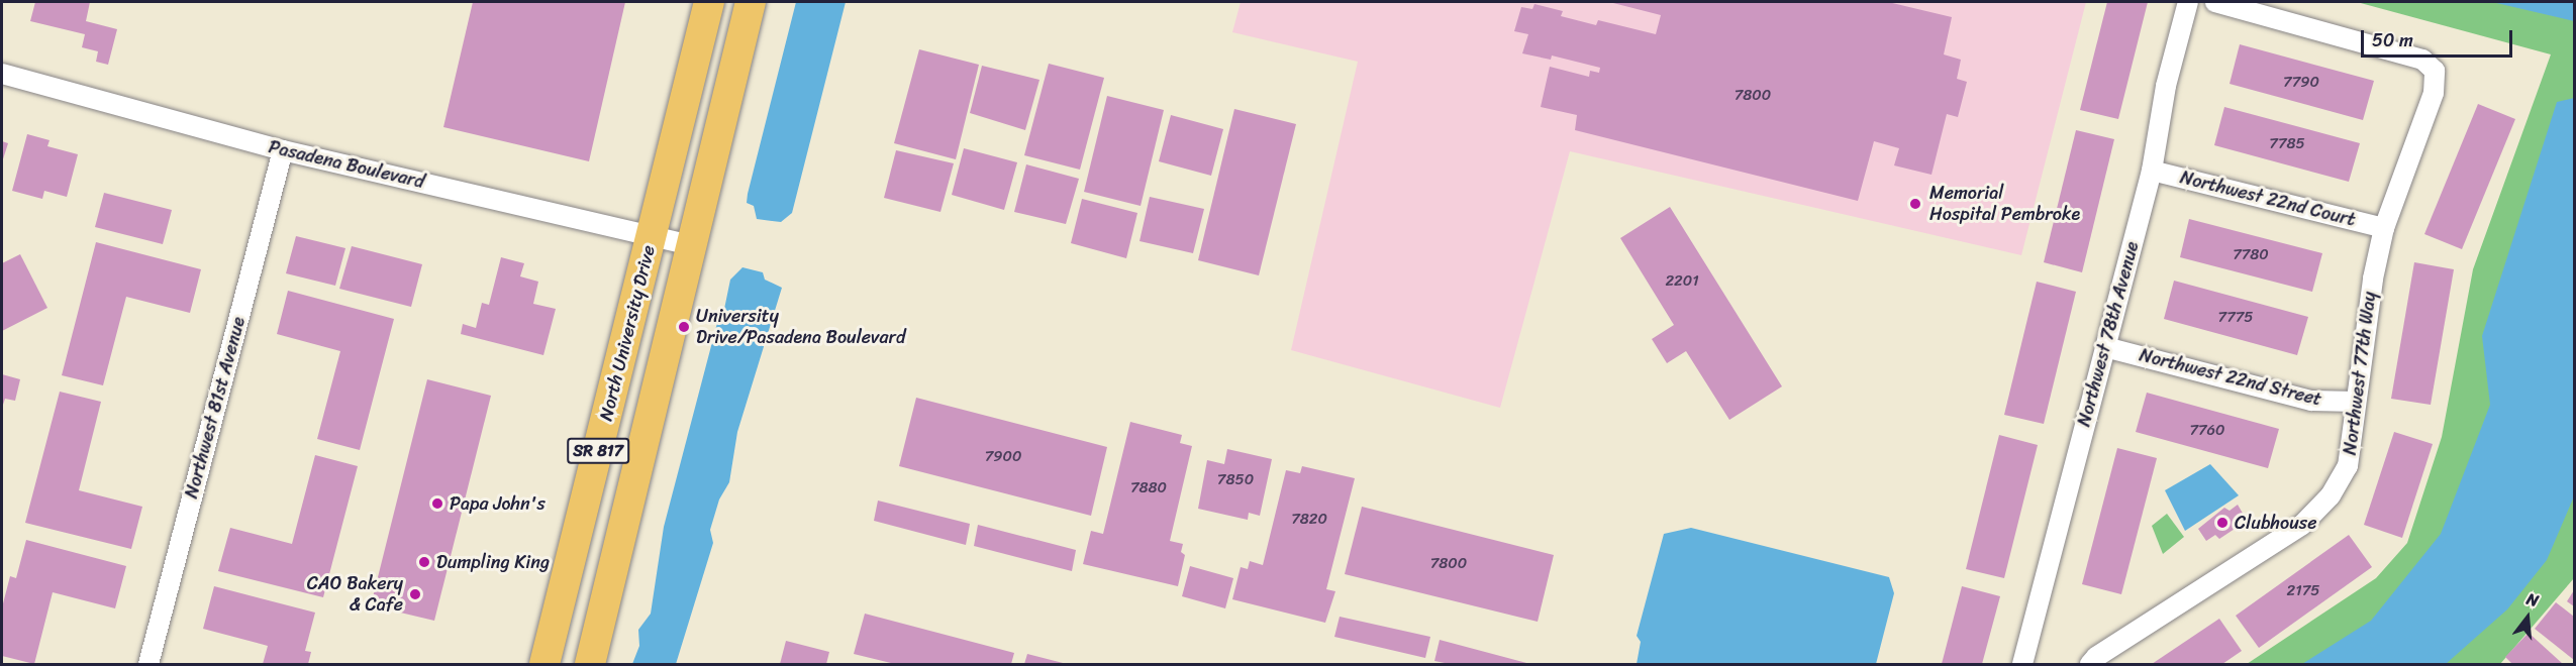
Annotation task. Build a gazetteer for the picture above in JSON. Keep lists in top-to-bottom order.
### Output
{
  "streets": {
    "main road": ["North University Drive", "SR 817"],
    "street": [
      "Pasadena Boulevard",
      "Northwest 22nd Court",
      "Northwest 78th Avenue",
      "Northwest 77th Way",
      "Northwest 22nd Street",
      "Northwest 81st Avenue"
    ]
  },
  "crossings": [
    ["Pasadena Boulevard", "North University Drive"],
    ["Pasadena Boulevard", "Northwest 81st Avenue"],
    ["Pasadena Boulevard", "SR 817"],
    ["Northwest 22nd Court", "Northwest 78th Avenue"],
    ["Northwest 22nd Court", "Northwest 77th Way"],
    ["Northwest 78th Avenue", "Northwest 22nd Street"],
    ["Northwest 77th Way", "Northwest 22nd Street"]
  ],
  "places": [
    "Memorial Hospital Pembroke",
    "University Drive/Pasadena Boulevard",
    "Papa John's",
    "Clubhouse",
    "Dumpling King",
    "CAO Bakery & Cafe"
  ],
  "house_numbers": [
    "7790",
    "7800",
    "7785",
    "7780",
    "2201",
    "7775",
    "7760",
    "7900",
    "7850",
    "7880",
    "7820",
    "7800",
    "2175"
  ],
  "scale_bar": "50 m",
  "north": "top"
}
